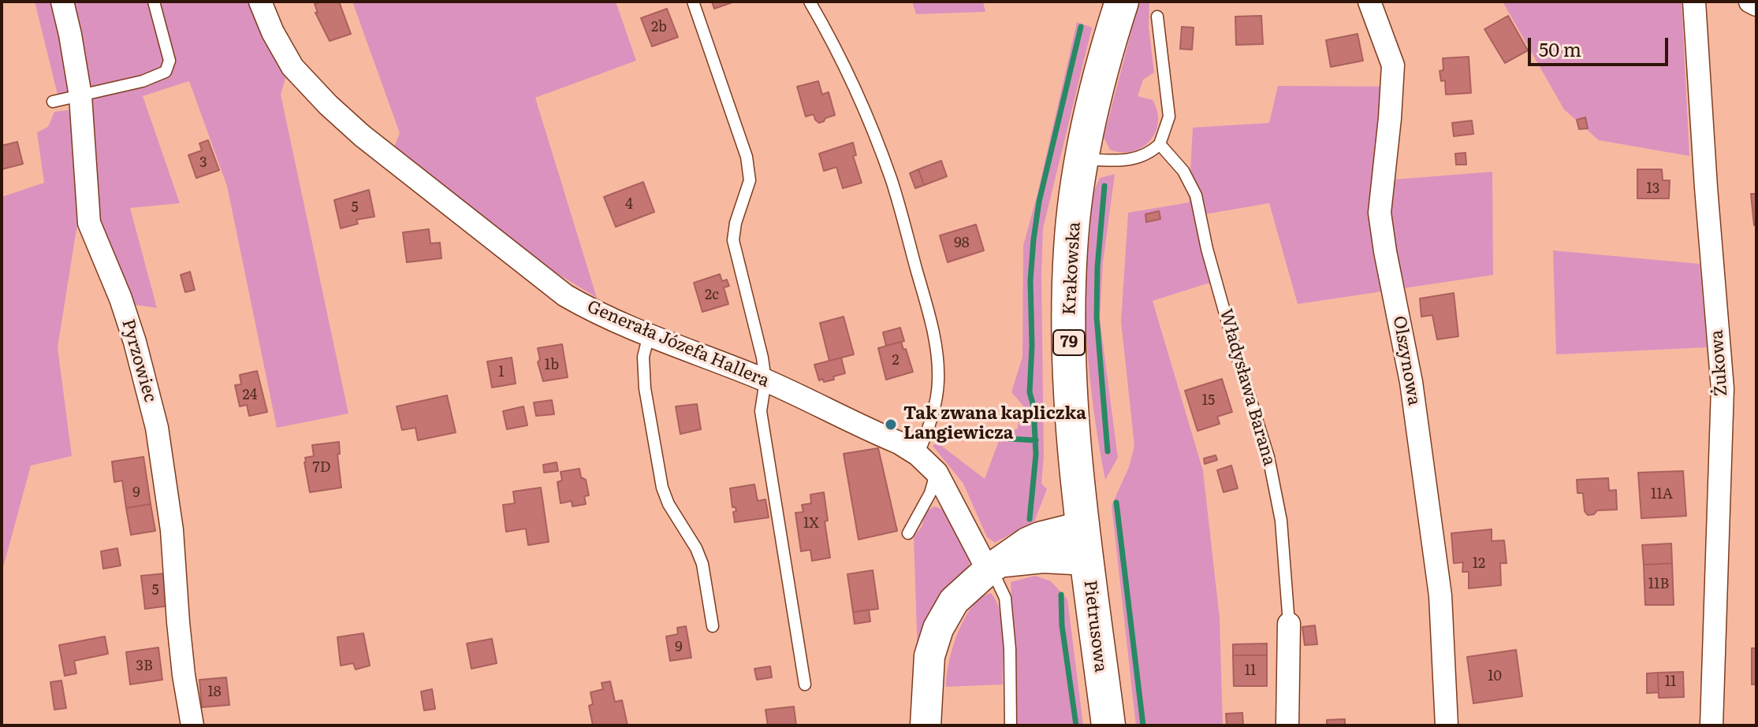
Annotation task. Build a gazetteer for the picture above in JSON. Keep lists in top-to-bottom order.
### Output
{
  "streets": {
    "main road": ["Krakowska", "79", "Pietrusowa"],
    "street": [
      "Generała Józefa Hallera",
      "Pyrzowiec",
      "Olszynowa",
      "Żukowa",
      "Władysława Barana"
    ]
  },
  "crossings": [
    ["Krakowska", "Pietrusowa"]
  ],
  "places": ["Tak zwana kapliczka Langiewicza"],
  "house_numbers": [
    "2b",
    "3",
    "13",
    "4",
    "5",
    "98",
    "2c",
    "2",
    "1b",
    "1",
    "24",
    "15",
    "7D",
    "9",
    "11A",
    "1X",
    "12",
    "11B",
    "5",
    "9",
    "3B",
    "11",
    "10",
    "11",
    "18"
  ],
  "scale_bar": "50 m"
}
